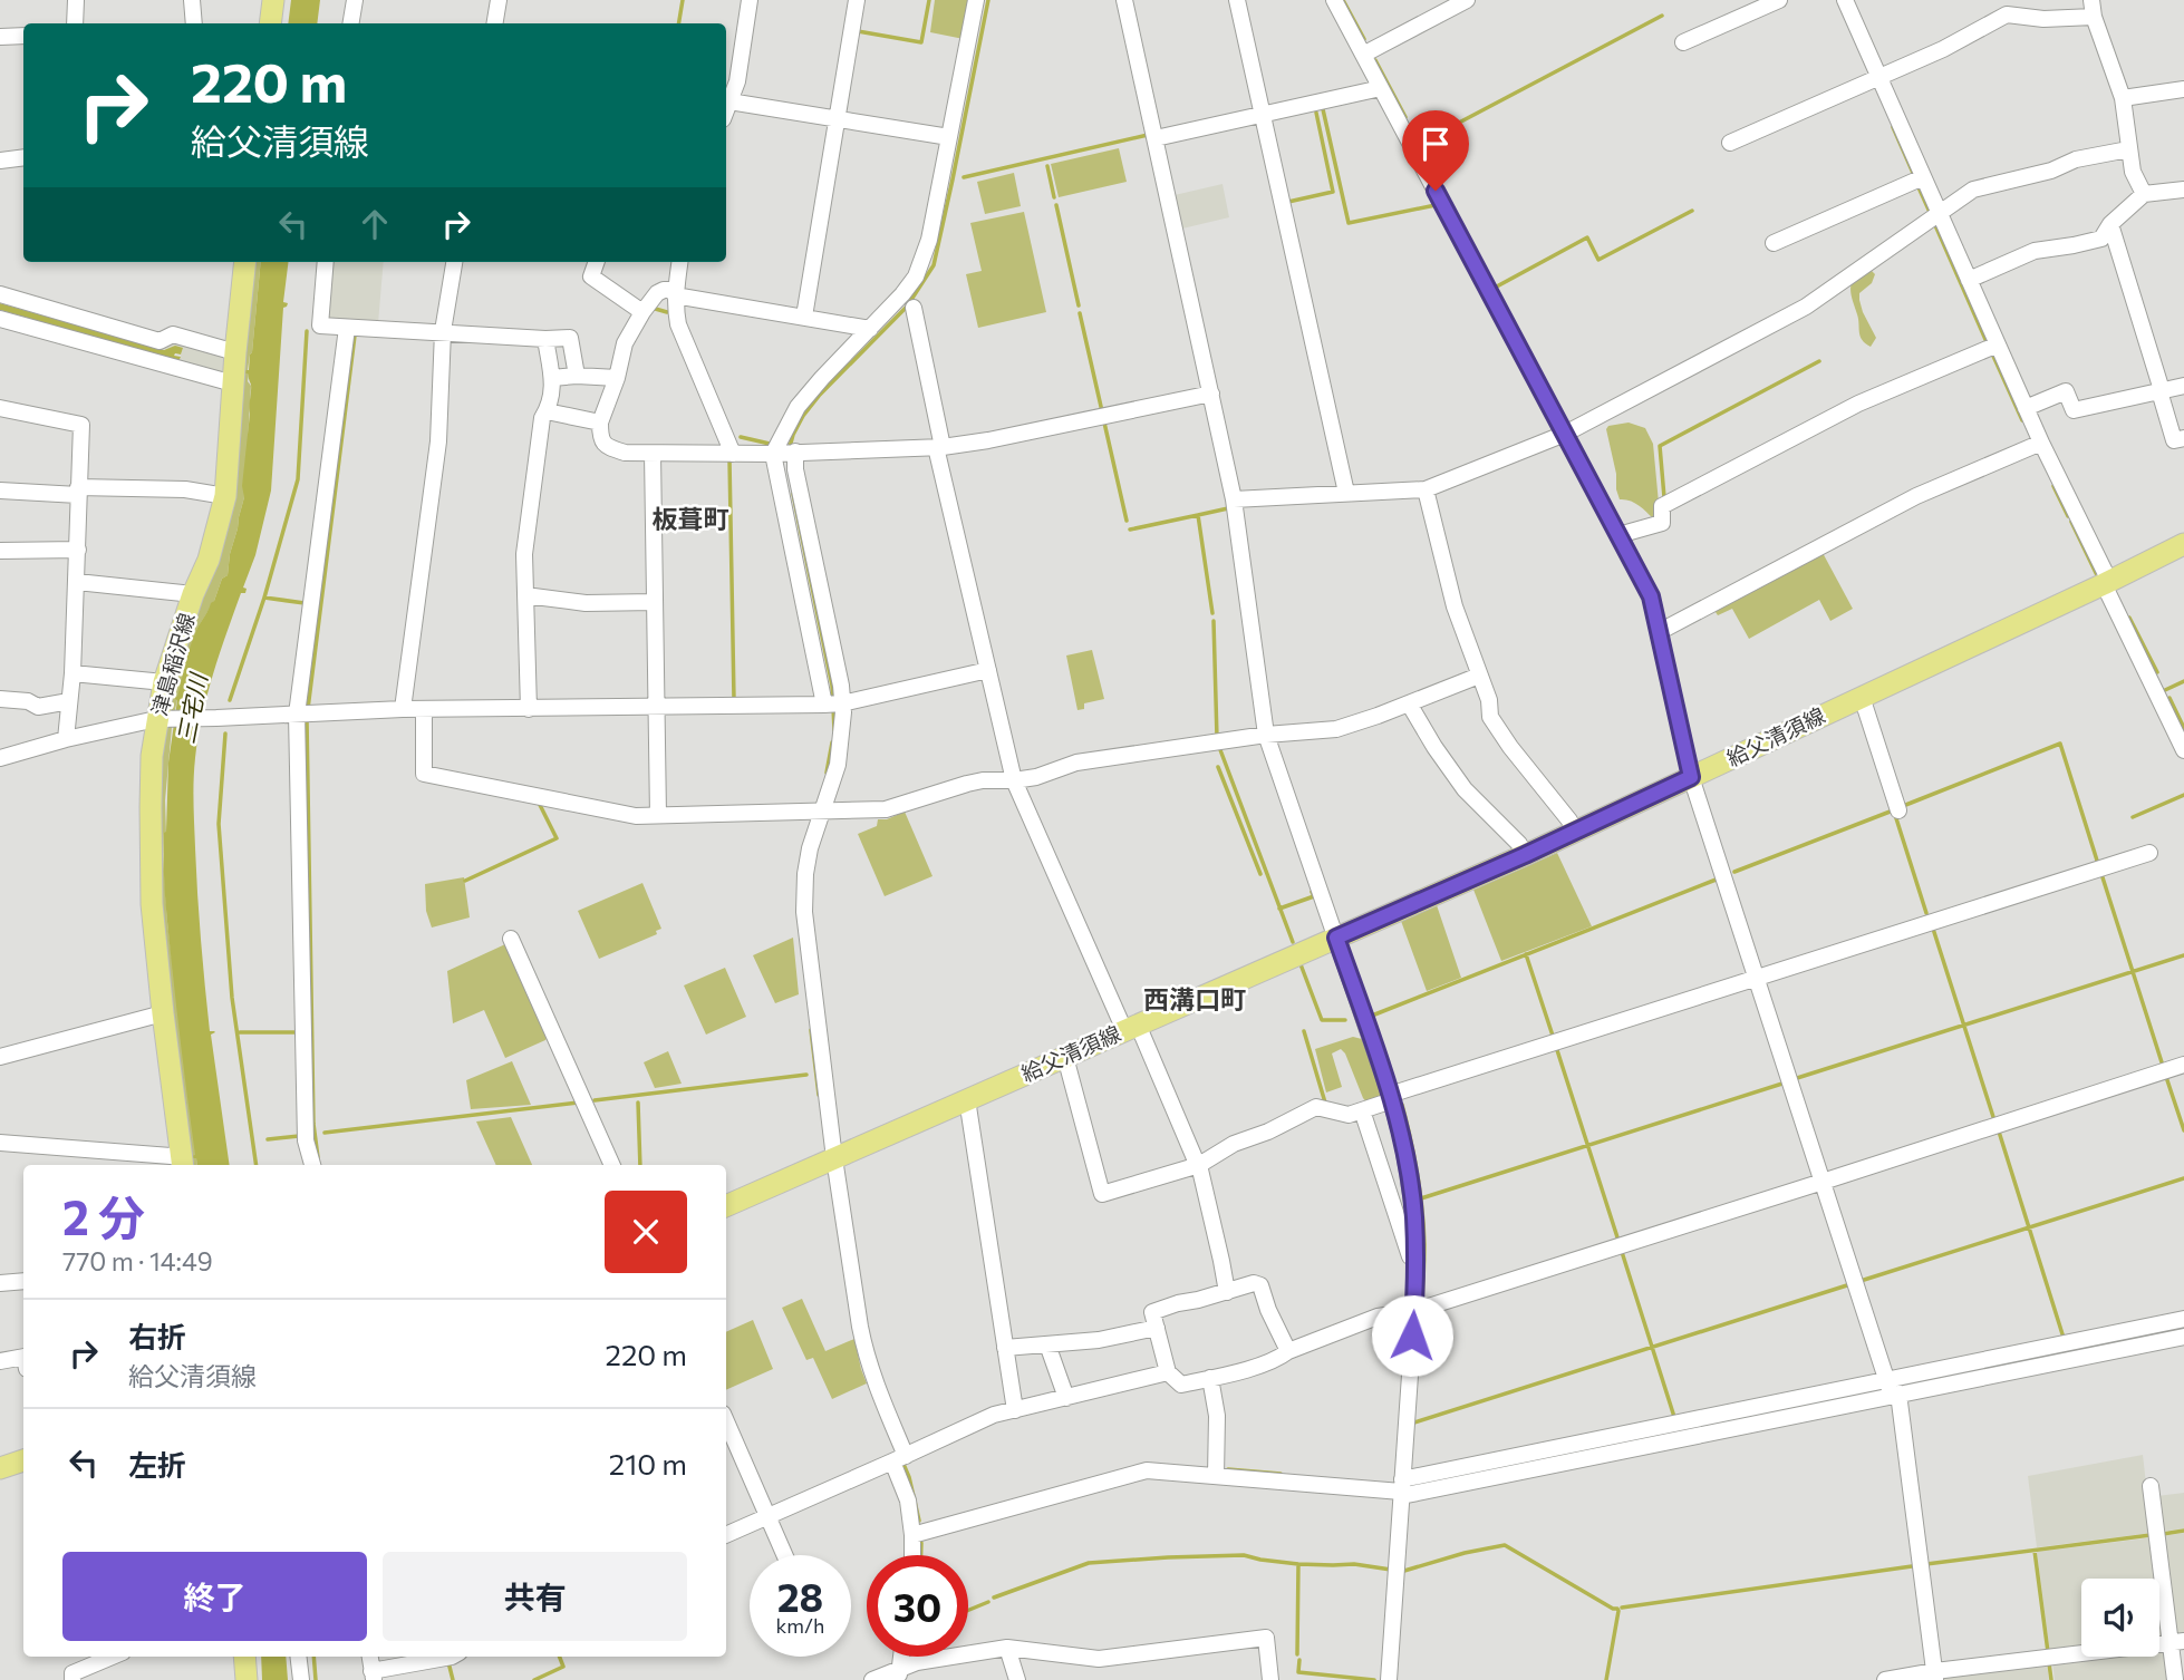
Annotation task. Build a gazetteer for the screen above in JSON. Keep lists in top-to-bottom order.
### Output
{
  "streets": {
    "main road": ["津島稲沢線", "給父清須線"]
  },
  "districts": ["板葺町", "西溝口町"],
  "water": ["三宅川"],
  "page": {
    "turn": ["220 m", "給父清須線"],
    "heading": ["2 分", "770 m · 14:49"],
    "list": [
      {
        "name": "右折",
        "note": "給父清須線",
        "value": "220 m"
      },
      {
        "name": "左折",
        "value": "210 m"
      }
    ],
    "buttons": ["終了", "共有"],
    "speed": "28 km/h",
    "limit": "30"
  }
}
